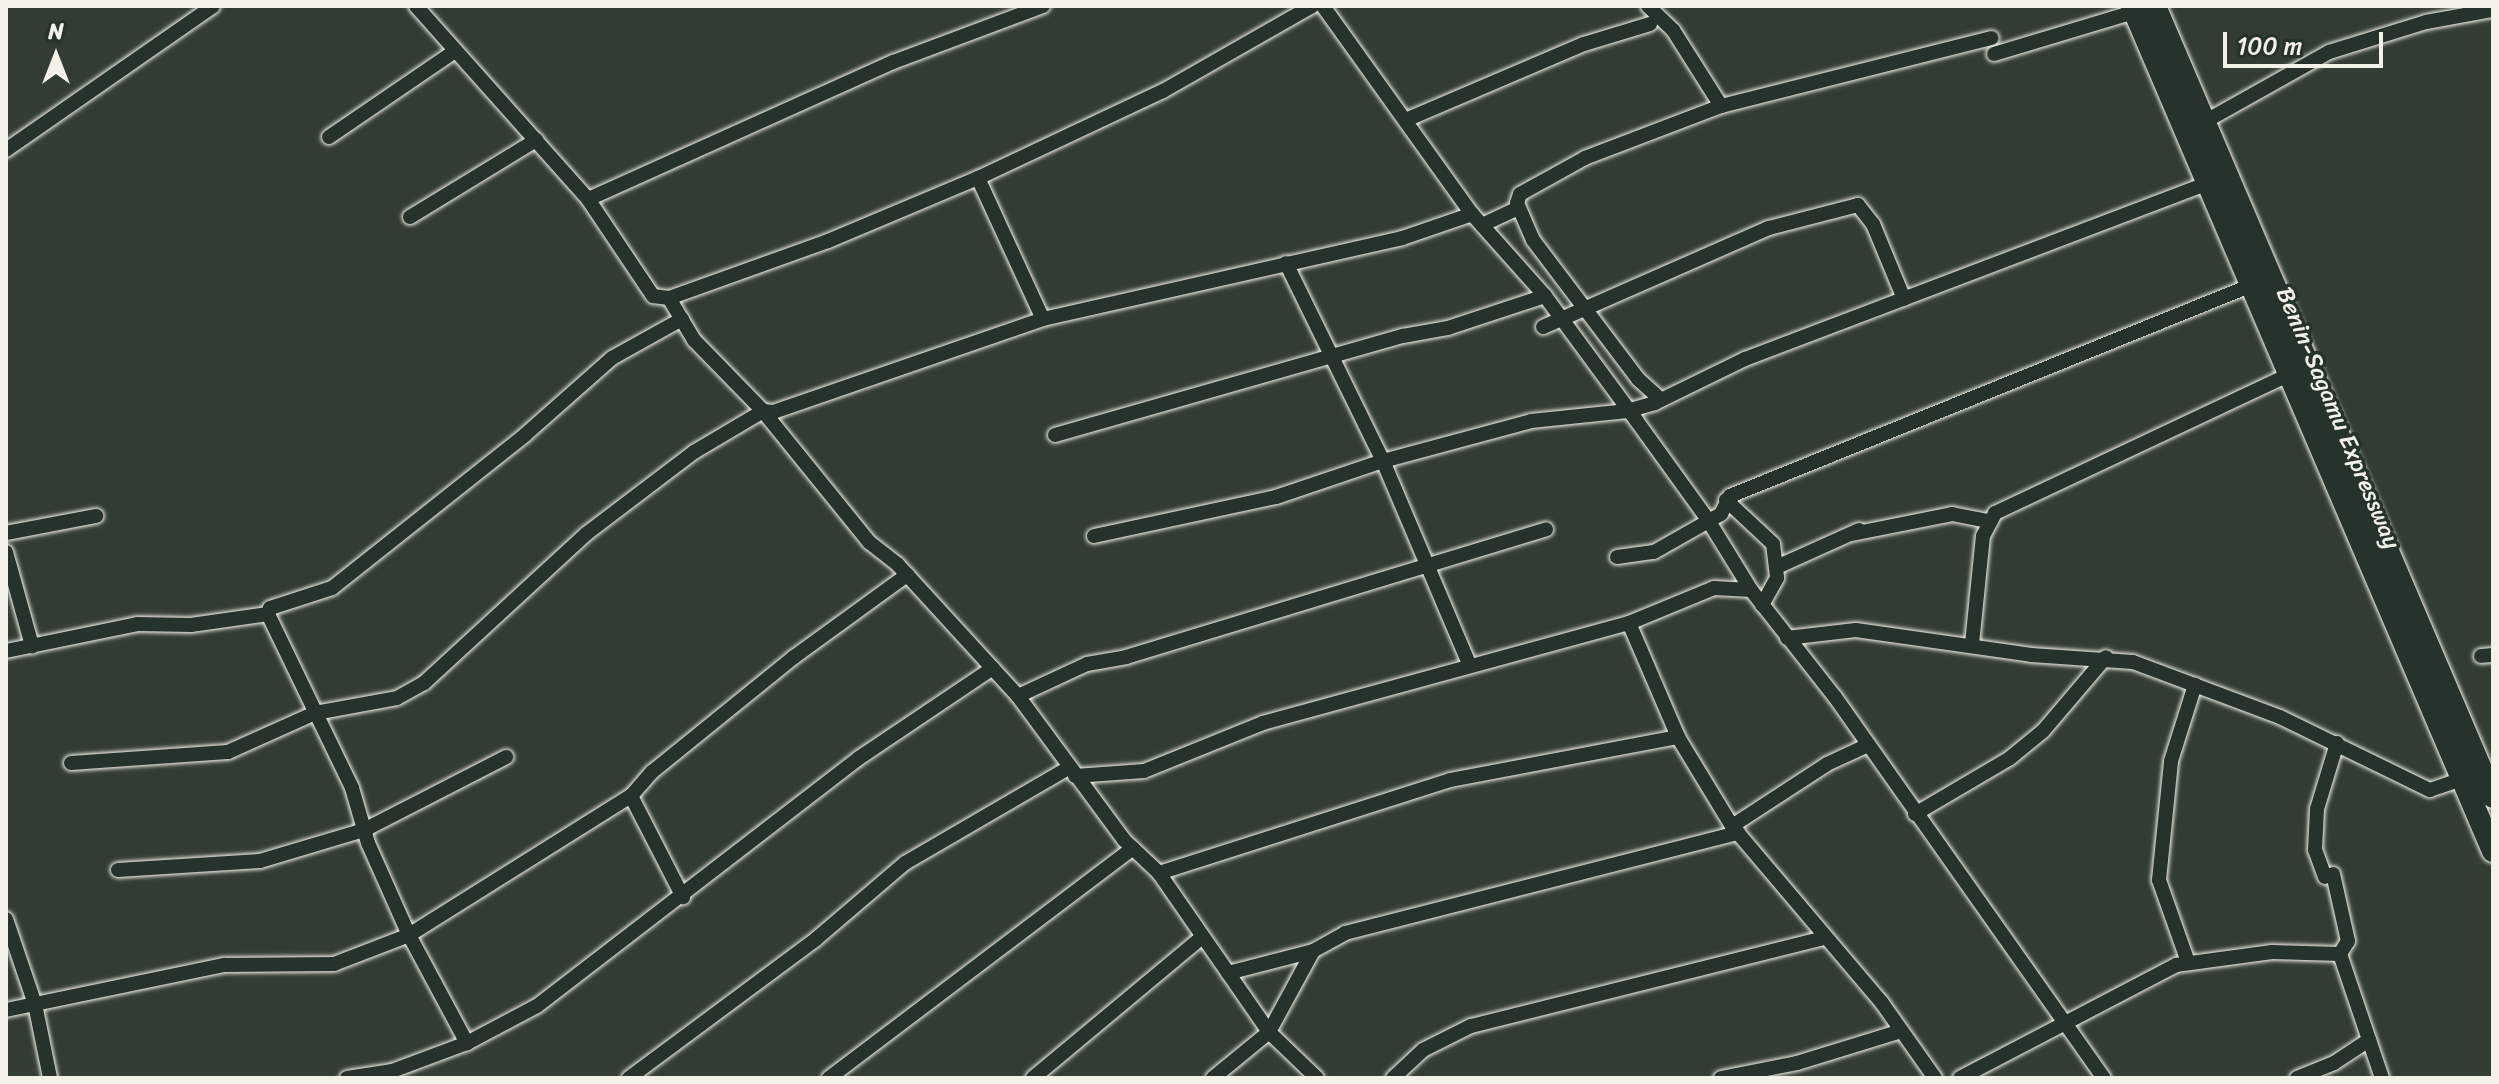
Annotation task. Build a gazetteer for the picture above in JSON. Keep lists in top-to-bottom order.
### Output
{
  "streets": {
    "highway": ["Benin-Sagamu Expressway"]
  },
  "scale_bar": "100 m",
  "north": "top"
}
